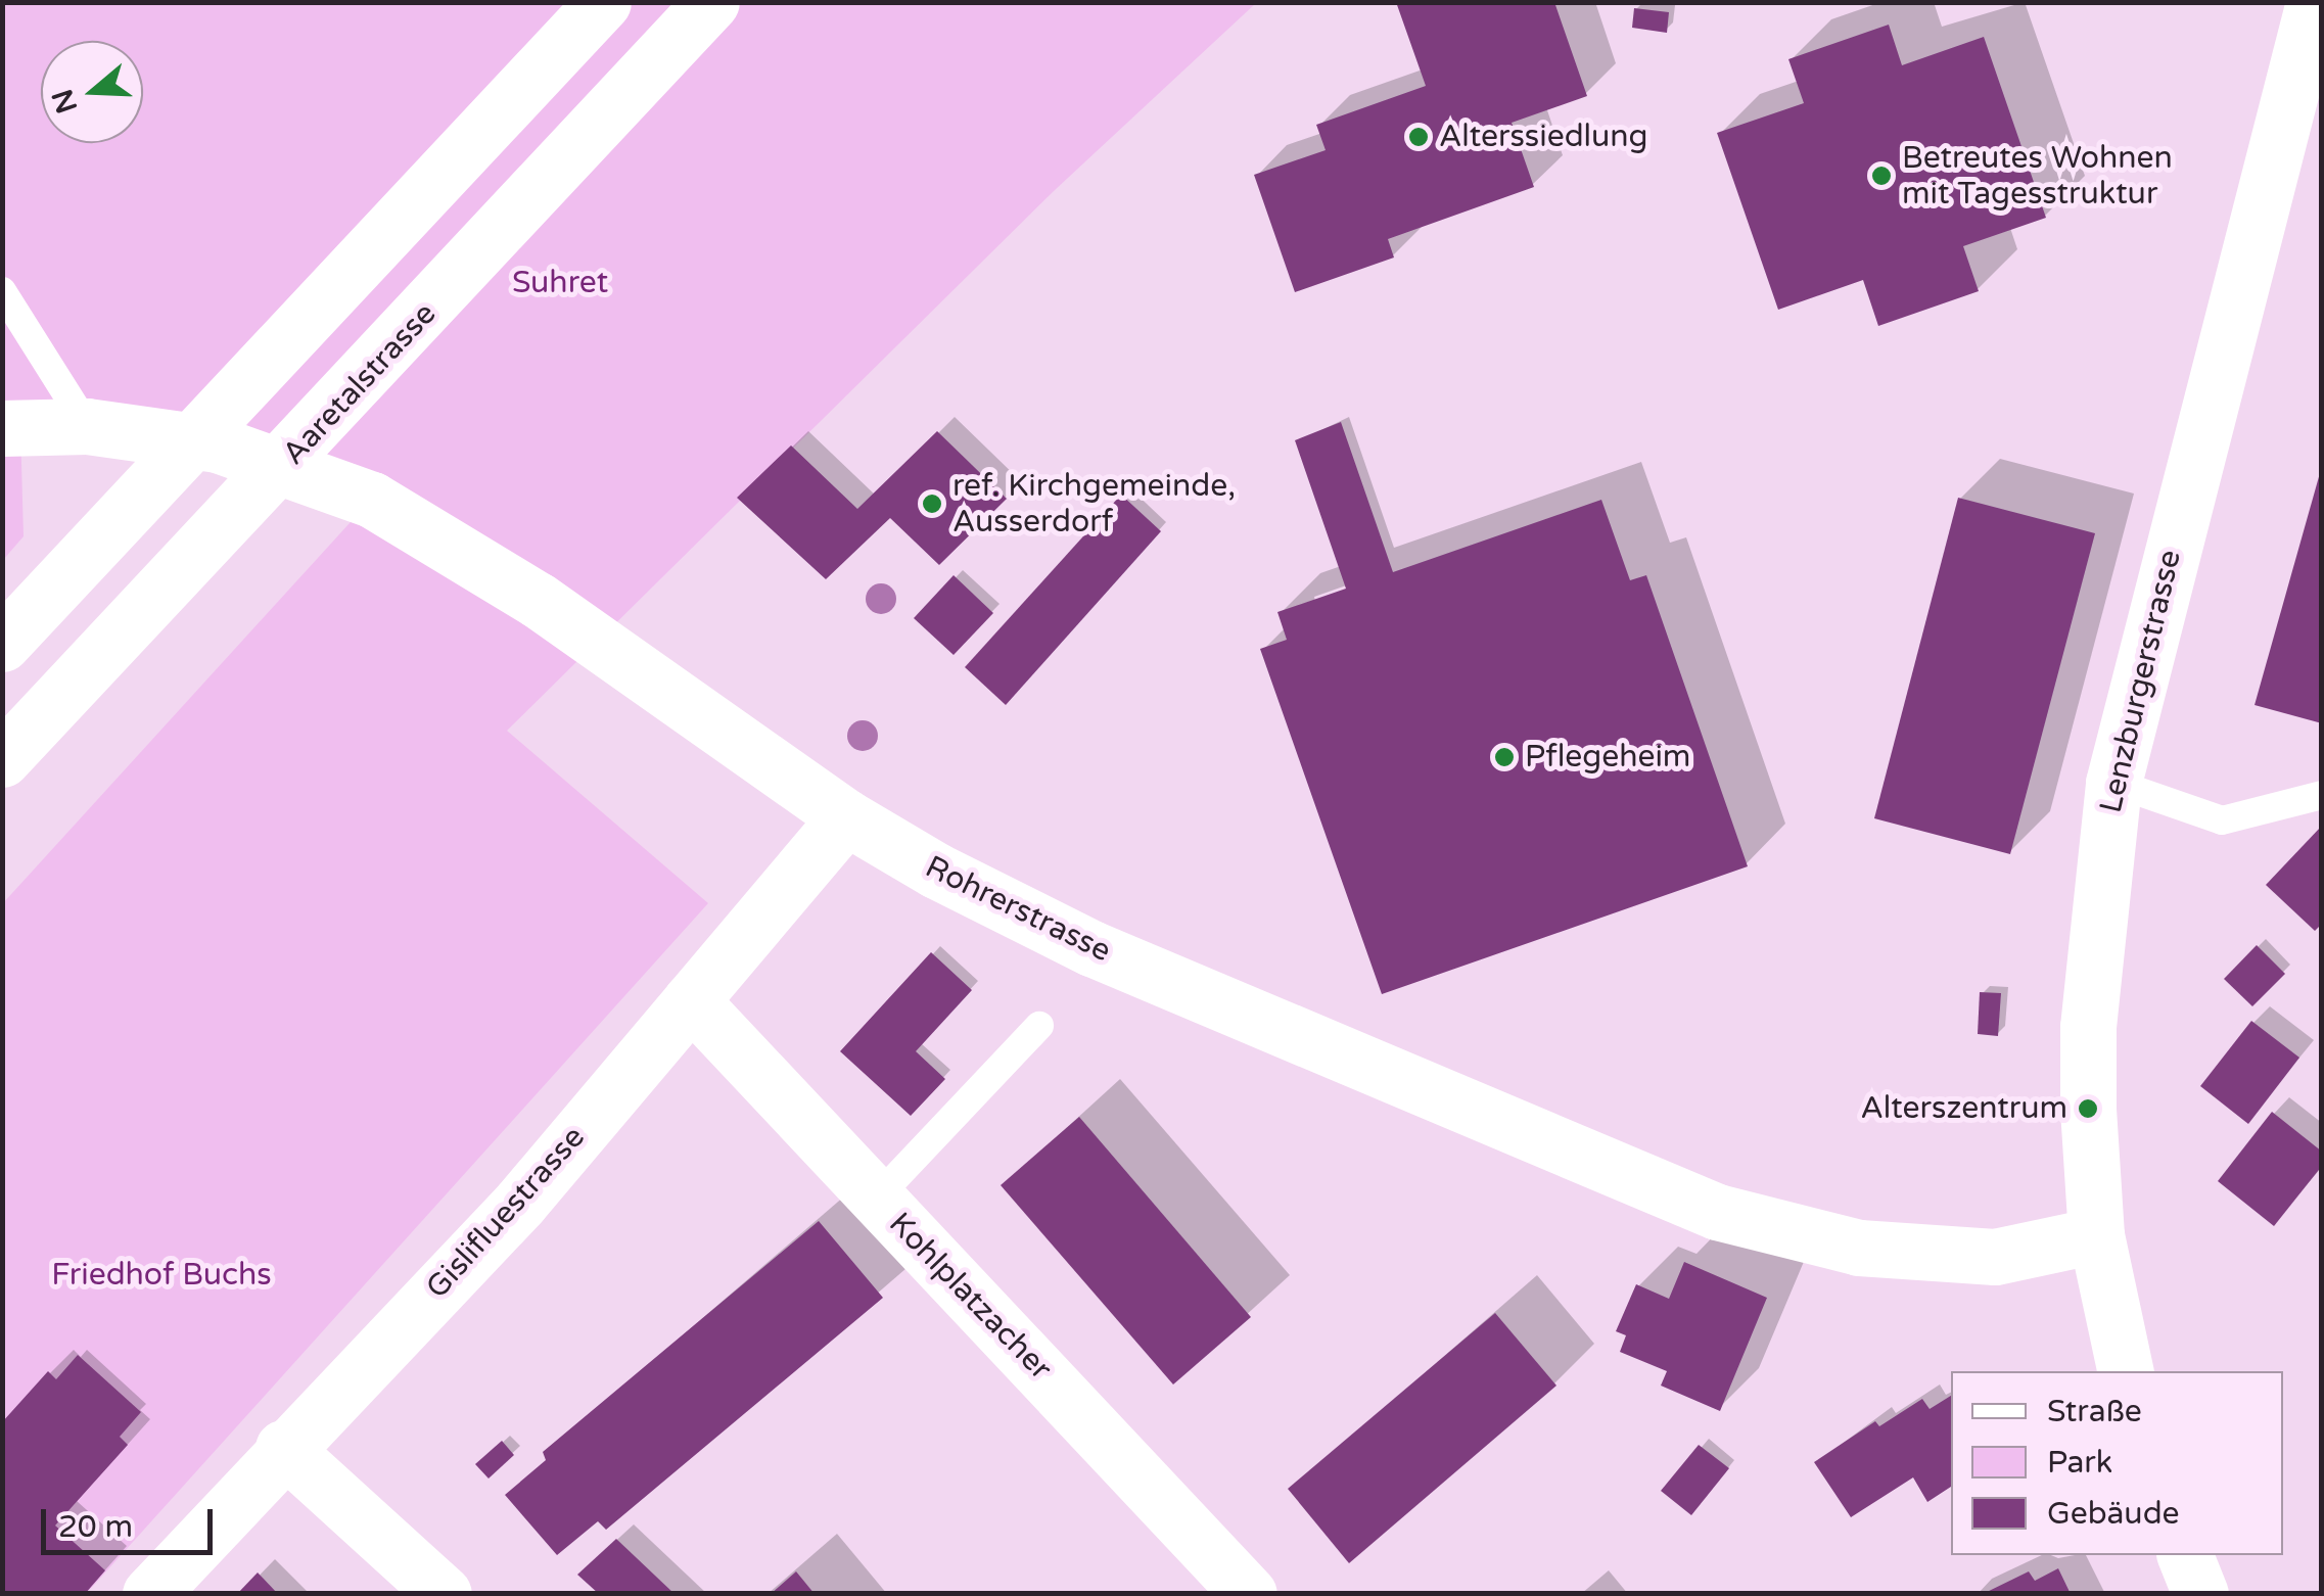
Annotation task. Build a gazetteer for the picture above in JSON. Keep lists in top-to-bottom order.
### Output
{
  "streets": {
    "main road": [
      "Aaretalstrasse",
      "Lenzburgerstrasse",
      "Rohrerstrasse",
      "Gislifluestrasse",
      "Kohlplatzacher"
    ]
  },
  "crossings": [
    ["Lenzburgerstrasse", "Rohrerstrasse"],
    ["Rohrerstrasse", "Gislifluestrasse"],
    ["Gislifluestrasse", "Kohlplatzacher"]
  ],
  "parks": ["Suhret", "Friedhof Buchs"],
  "places": [
    "Alterssiedlung",
    "Betreutes Wohnen mit Tagesstruktur",
    "ref. Kirchgemeinde, Ausserdorf",
    "Pflegeheim",
    "Alterszentrum"
  ],
  "legend": ["Straße", "Park", "Gebäude"],
  "scale_bar": "20 m",
  "north": "left"
}
